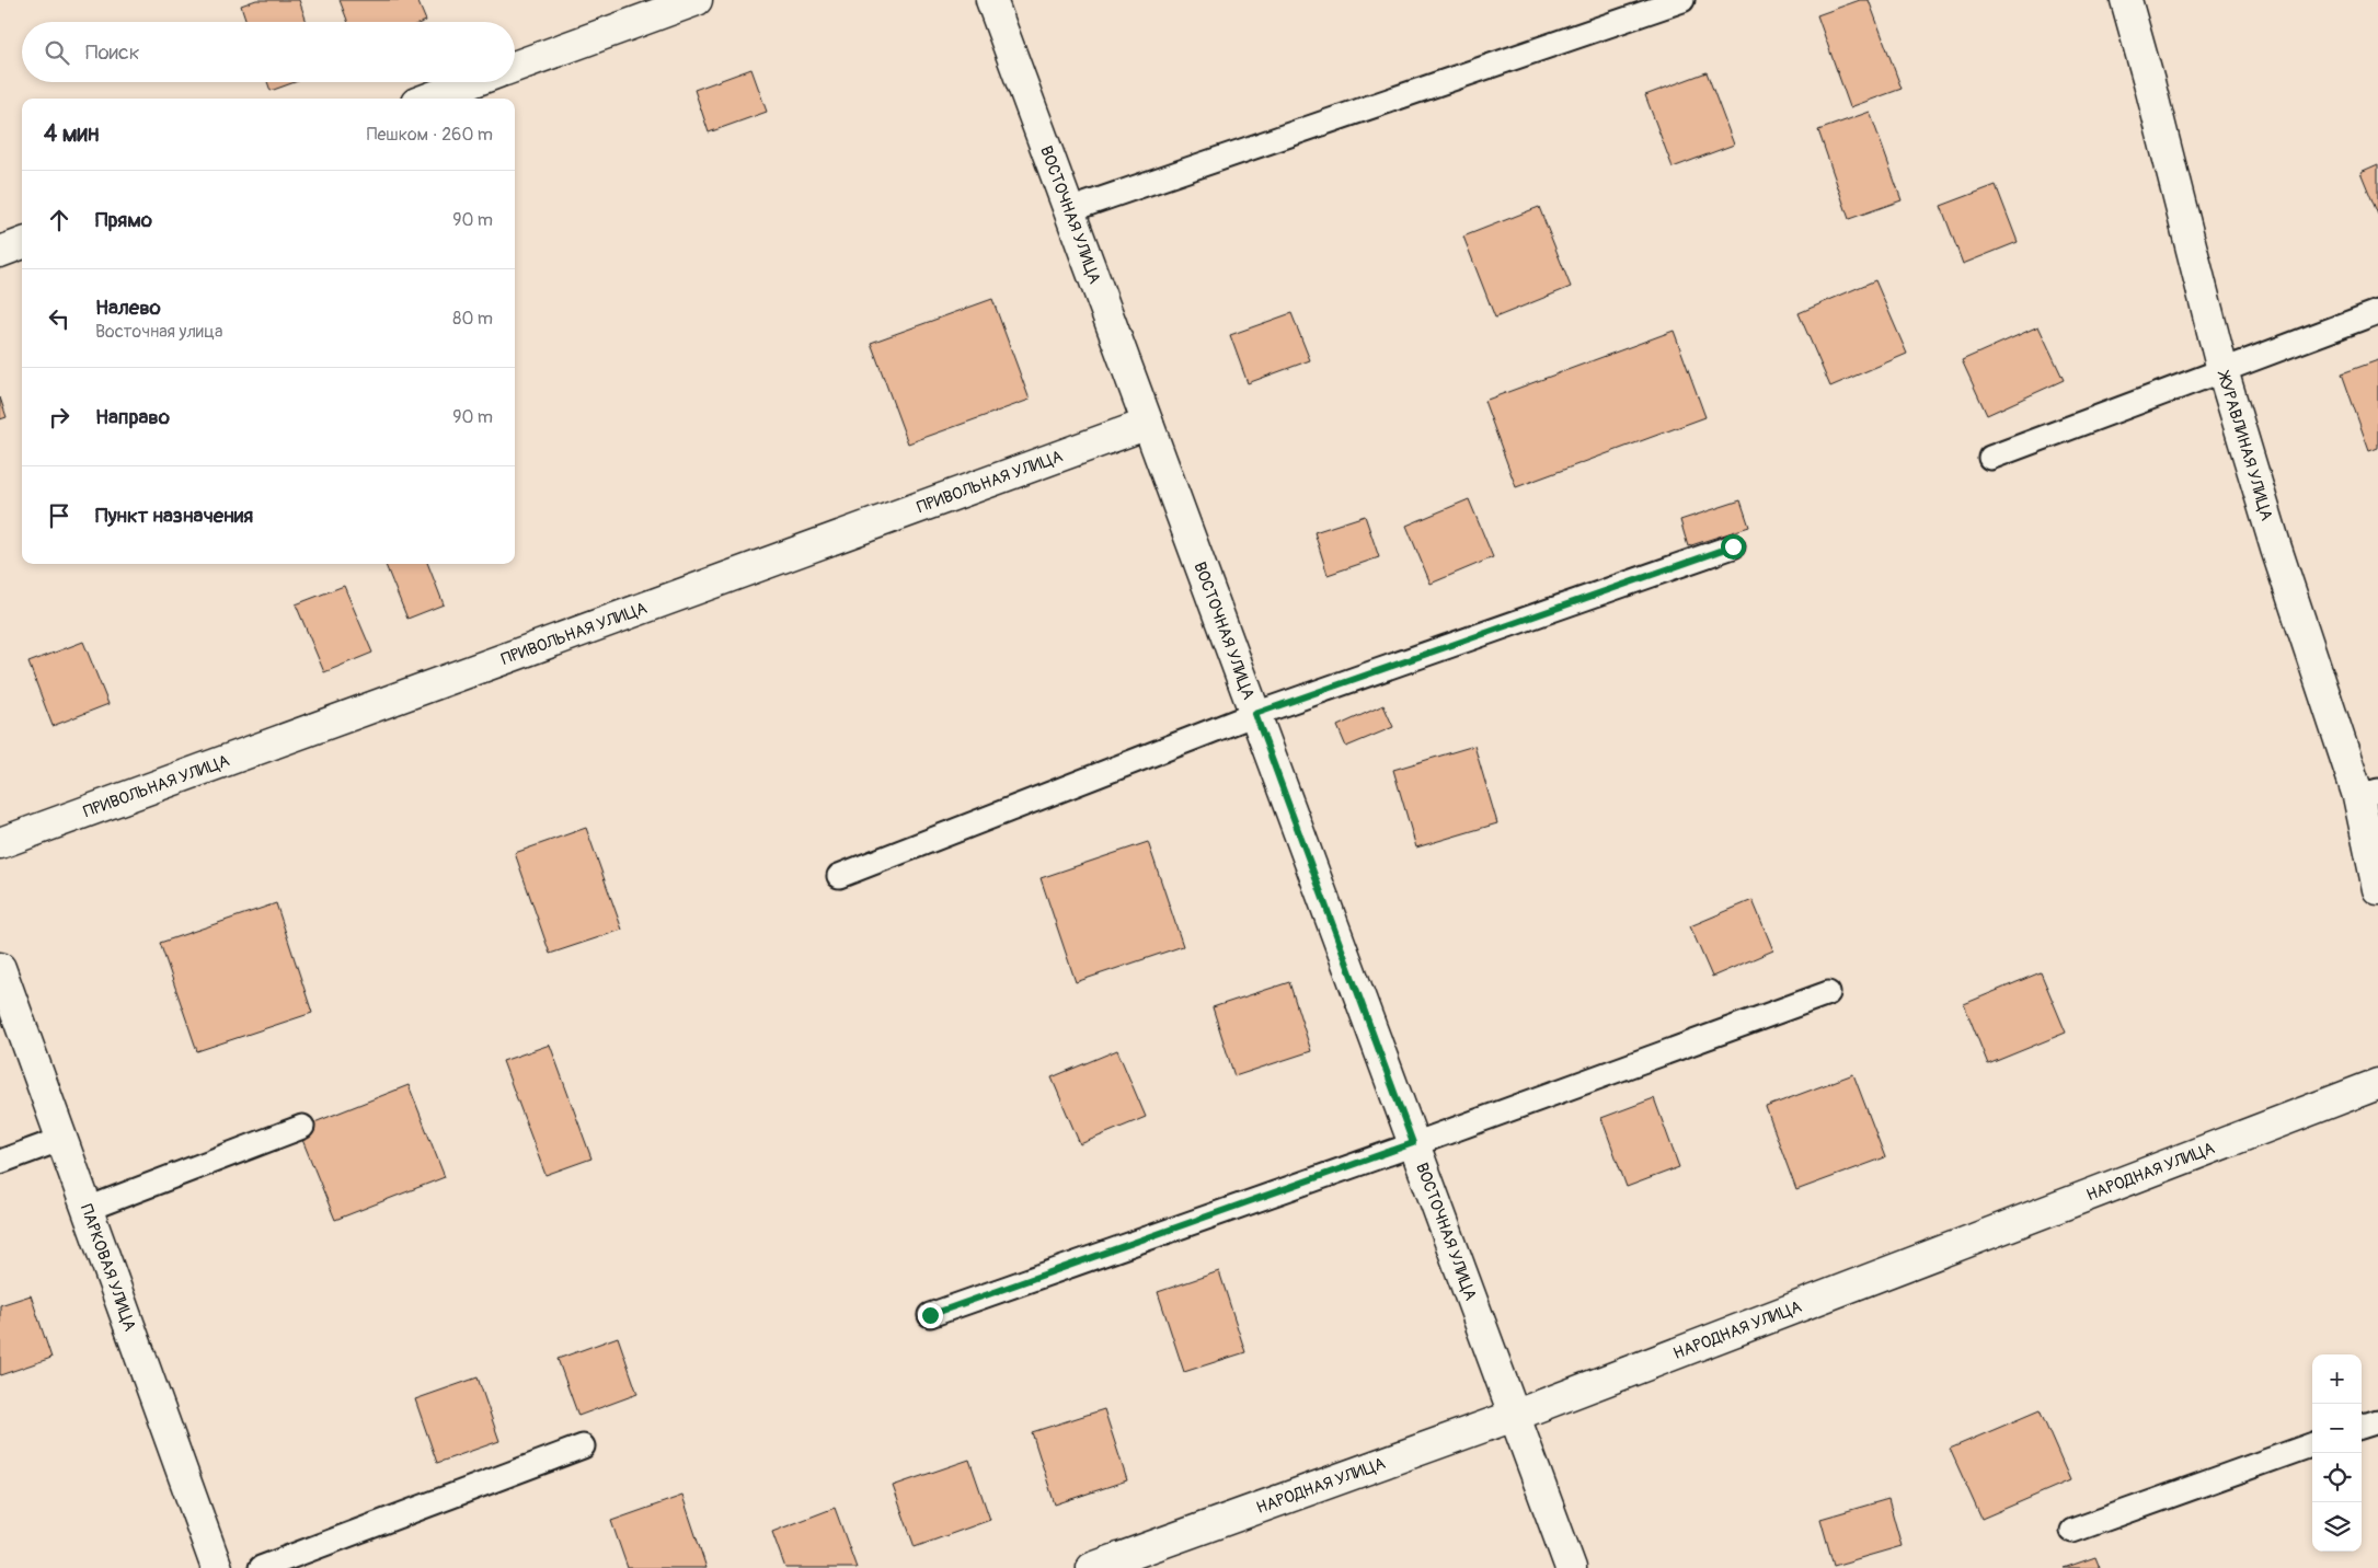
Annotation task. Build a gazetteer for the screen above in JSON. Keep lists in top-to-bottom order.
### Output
{
  "streets": {
    "street": [
      "ВОСТОЧНАЯ УЛИЦА",
      "ЖУРАВЛИНАЯ УЛИЦА",
      "ПРИВОЛЬНАЯ УЛИЦА",
      "НАРОДНАЯ УЛИЦА",
      "ПАРКОВАЯ УЛИЦА"
    ]
  },
  "crossings": [
    ["ВОСТОЧНАЯ УЛИЦА", "ПРИВОЛЬНАЯ УЛИЦА"],
    ["ВОСТОЧНАЯ УЛИЦА", "НАРОДНАЯ УЛИЦА"]
  ],
  "page": {
    "search": "Поиск",
    "heading": ["4 мин", "Пешком · 260 m"],
    "list": [
      ["Прямо", "90 m"],
      ["Налево", "Восточная улица", "80 m"],
      ["Направо", "90 m"],
      "Пункт назначения"
    ],
    "map_buttons": ["+", "−"]
  }
}
